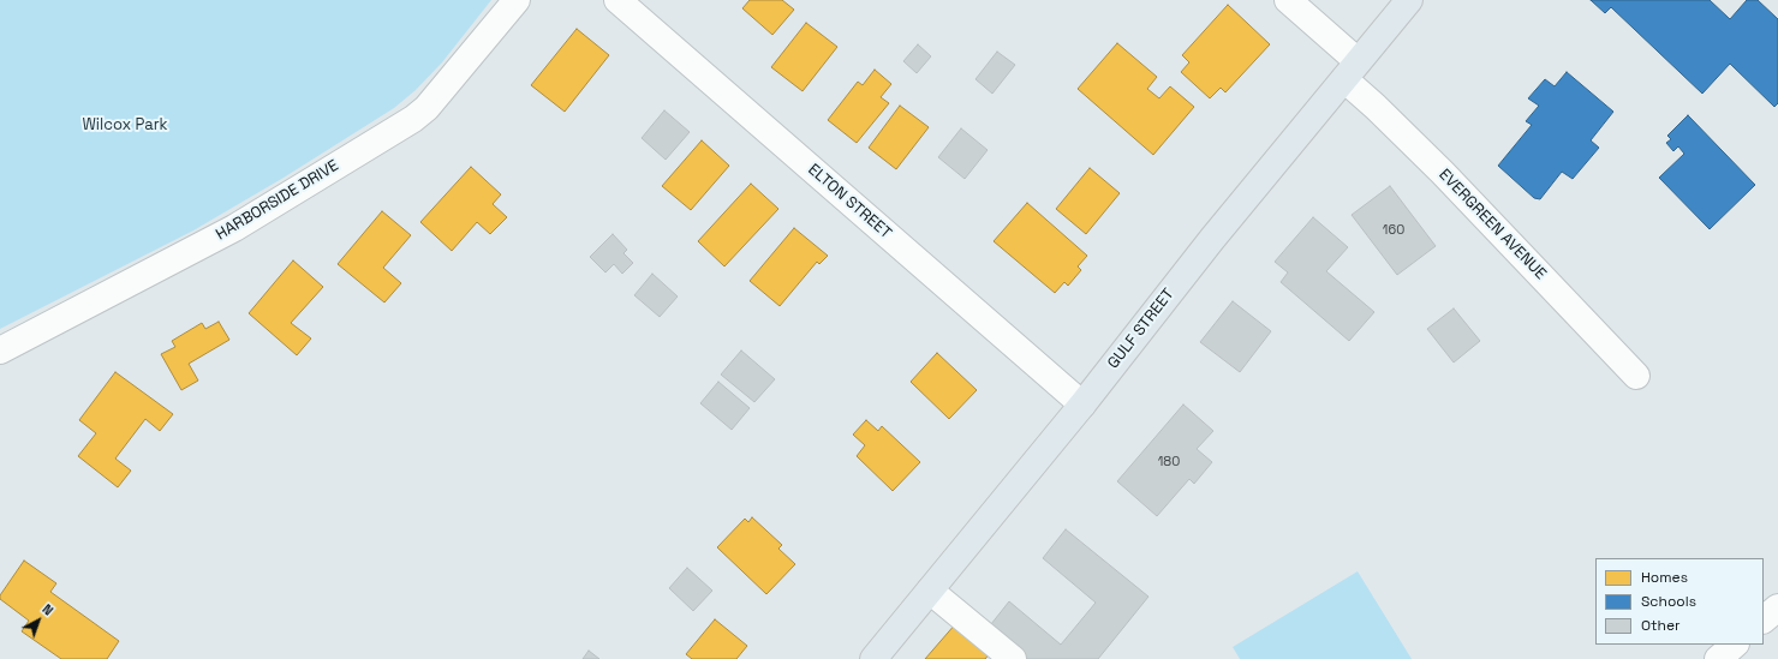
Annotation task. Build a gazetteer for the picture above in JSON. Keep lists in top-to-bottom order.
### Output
{
  "streets": {
    "main road": ["GULF STREET"],
    "street": ["HARBORSIDE DRIVE", "ELTON STREET", "EVERGREEN AVENUE"]
  },
  "crossings": [
    ["ELTON STREET", "GULF STREET"],
    ["EVERGREEN AVENUE", "GULF STREET"]
  ],
  "parks": ["Wilcox Park"],
  "house_numbers": ["160", "180"],
  "legend": ["Homes", "Schools", "Other"],
  "north": "top right"
}
